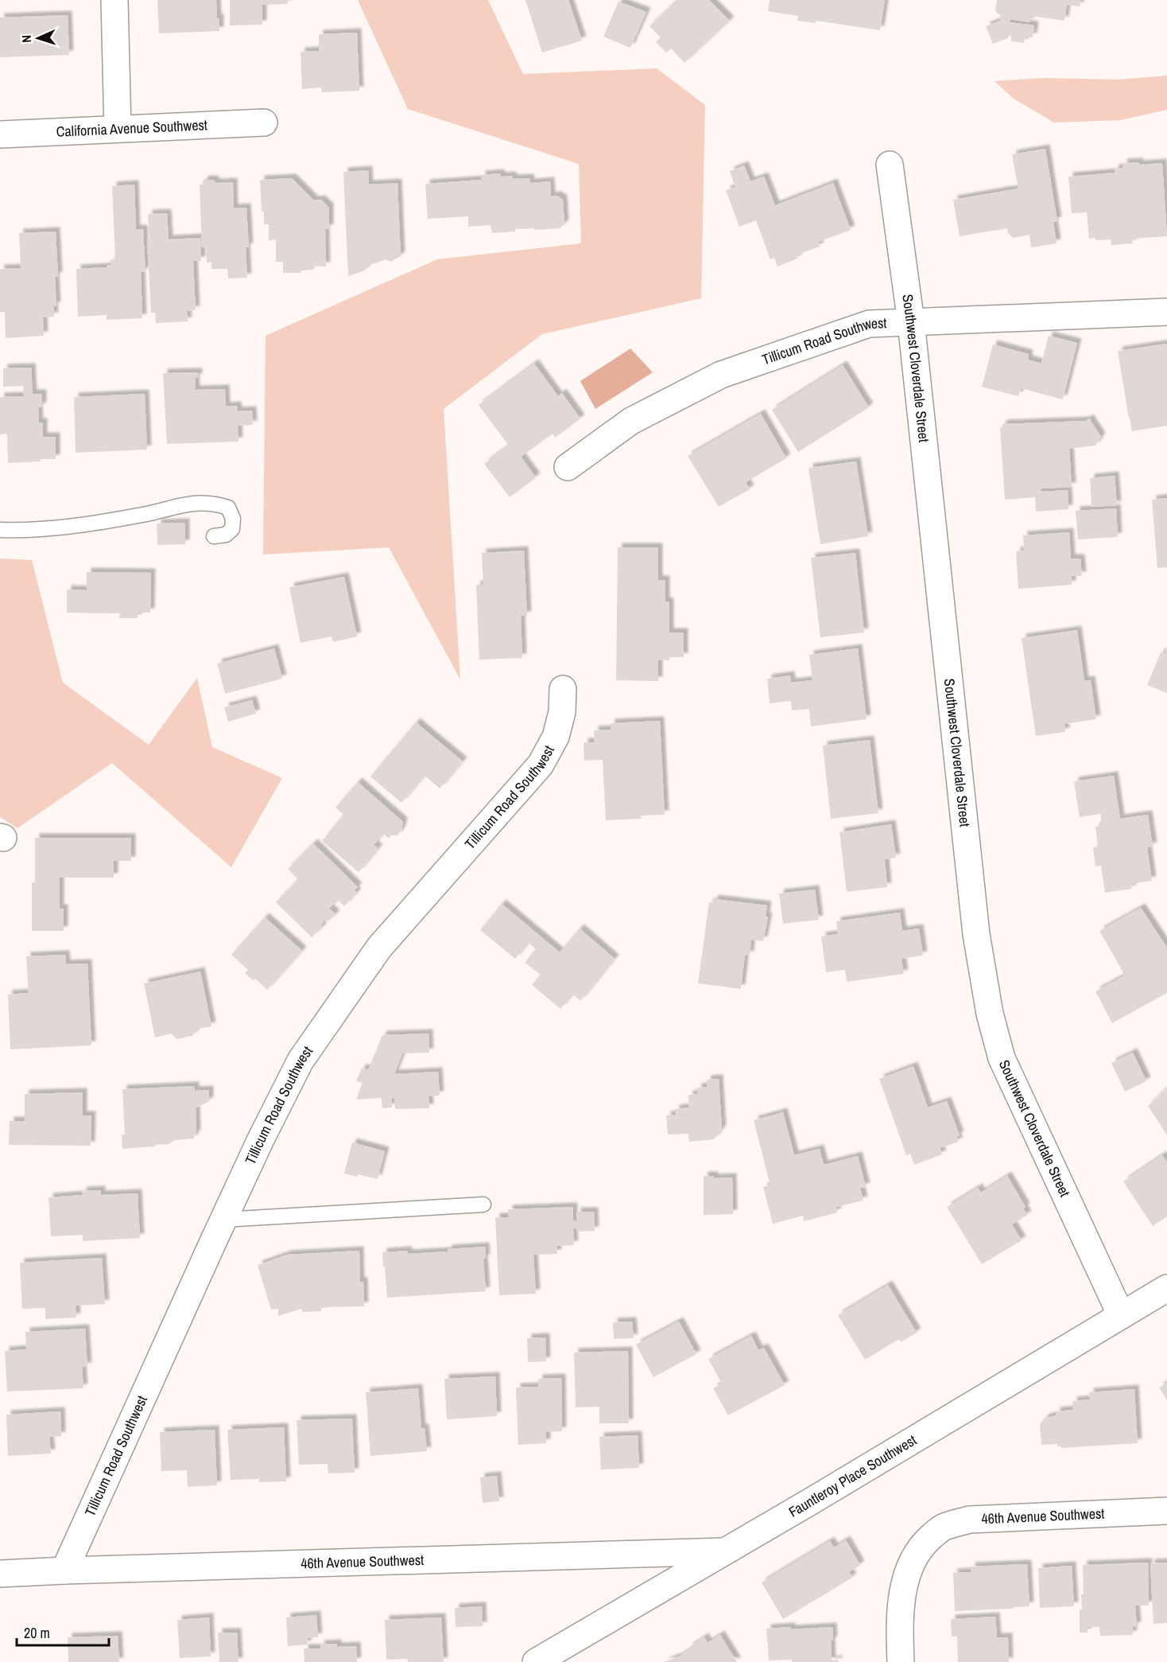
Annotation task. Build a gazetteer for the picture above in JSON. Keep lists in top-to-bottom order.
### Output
{
  "streets": {
    "street": [
      "California Avenue Southwest",
      "Tillicum Road Southwest",
      "Southwest Cloverdale Street",
      "Fauntleroy Place Southwest",
      "46th Avenue Southwest"
    ]
  },
  "crossings": [
    ["Tillicum Road Southwest", "Southwest Cloverdale Street"],
    ["Tillicum Road Southwest", "46th Avenue Southwest"],
    ["Southwest Cloverdale Street", "Fauntleroy Place Southwest"],
    ["Fauntleroy Place Southwest", "46th Avenue Southwest"]
  ],
  "scale_bar": "20 m",
  "north": "left"
}
